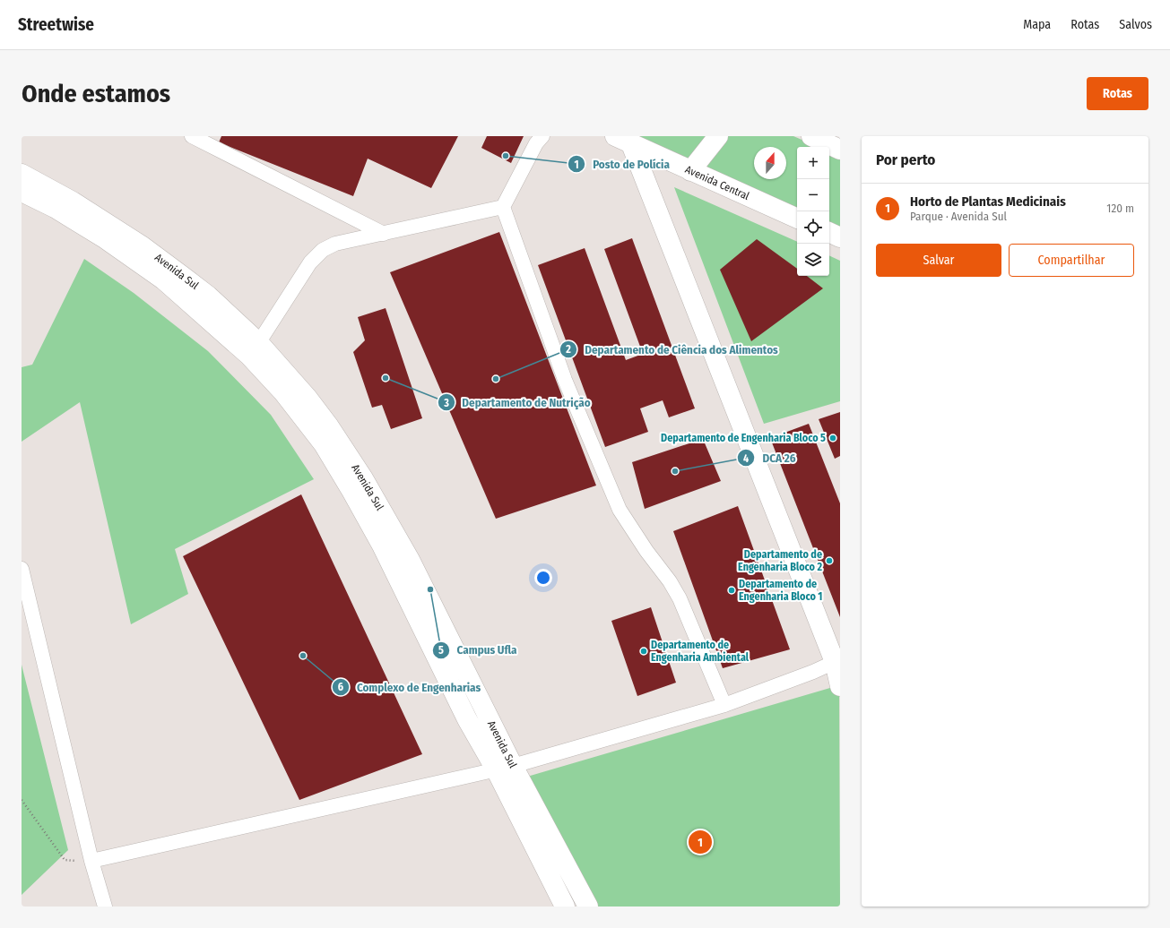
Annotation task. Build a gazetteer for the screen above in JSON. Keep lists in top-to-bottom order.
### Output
{
  "streets": {
    "street": ["Avenida Central", "Avenida Sul"]
  },
  "places": [
    "Posto de Polícia",
    "Departamento de Nutrição",
    "Departamento de Ciência dos Alimentos",
    "Departamento de Engenharia Bloco 5",
    "DCA 26",
    "Departamento de Engenharia Bloco 2",
    "Campus Ufla",
    "Departamento de Engenharia Bloco 1",
    "Departamento de Engenharia Ambiental",
    "Complexo de Engenharias"
  ],
  "north": "top",
  "page": {
    "header": "Streetwise",
    "nav": ["Mapa", "Rotas", "Salvos"],
    "buttons": [
      "Rotas",
      ["Salvar", "Compartilhar"]
    ],
    "title": "Onde estamos",
    "heading": "Por perto",
    "map_buttons": ["+", "−"],
    "list": [
      {
        "mark": "1",
        "name": "Horto de Plantas Medicinais",
        "note": "Parque · Avenida Sul",
        "value": "120 m"
      }
    ],
    "pins": "1"
  }
}
